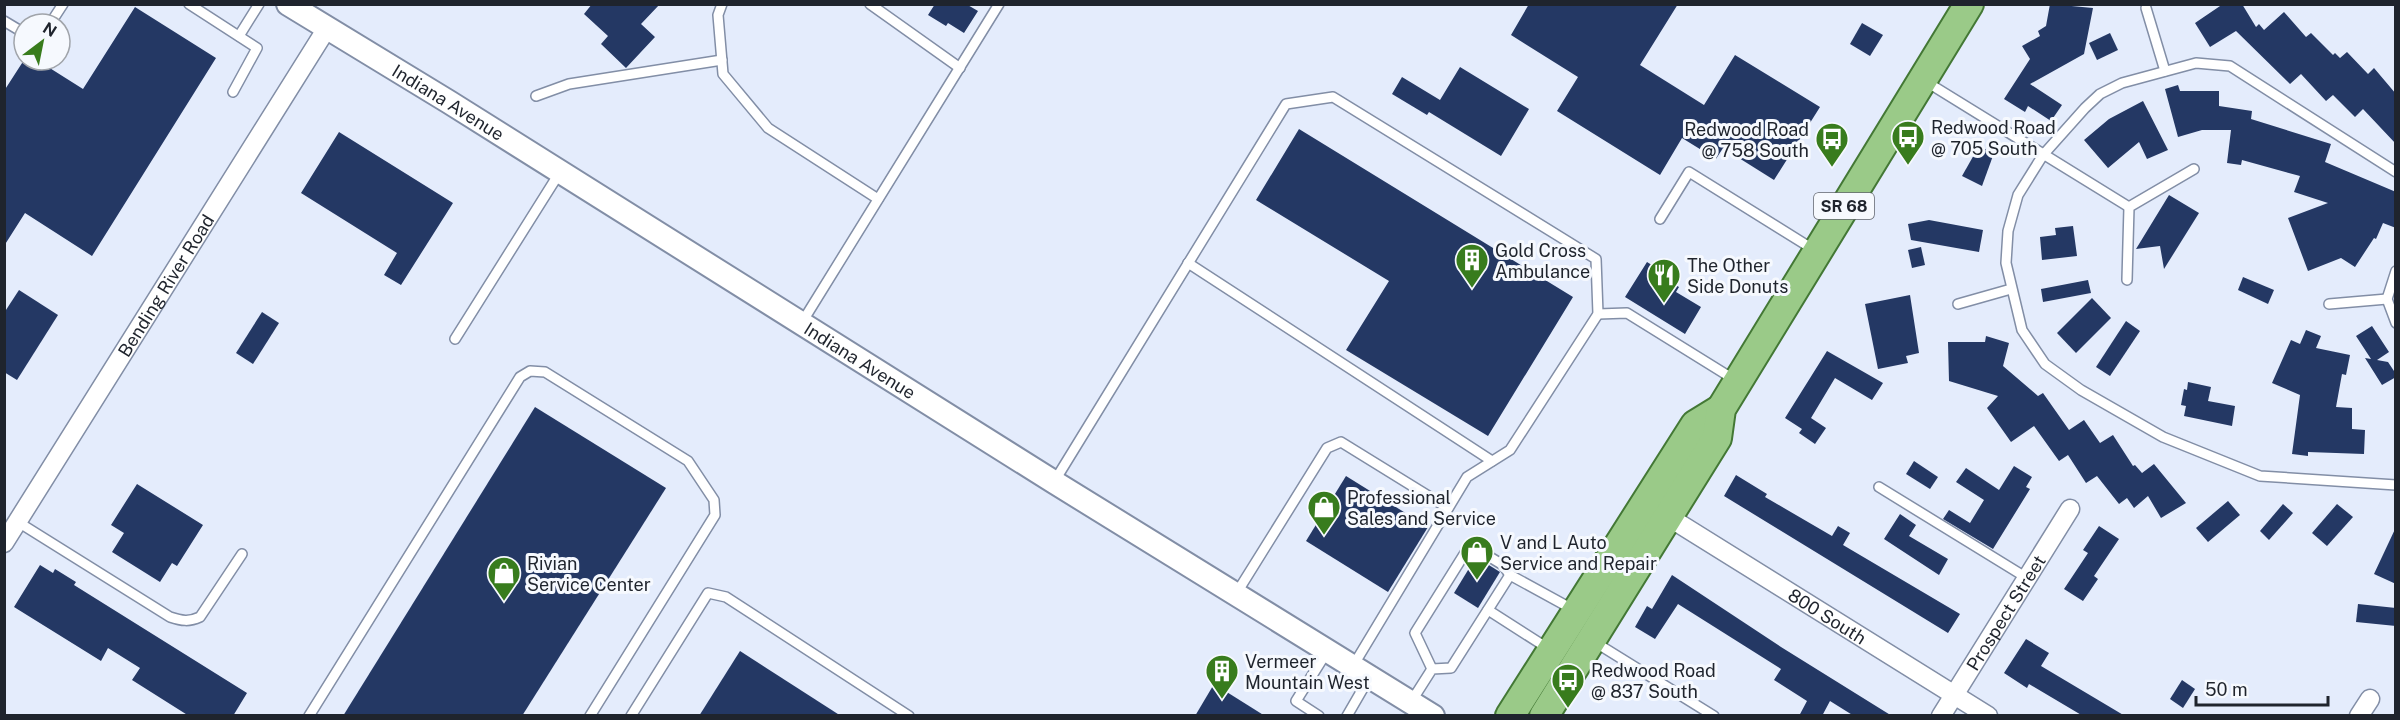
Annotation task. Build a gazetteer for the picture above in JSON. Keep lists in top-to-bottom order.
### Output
{
  "streets": {
    "main road": ["SR 68"],
    "street": [
      "Indiana Avenue",
      "Bending River Road",
      "Prospect Street",
      "800 South"
    ]
  },
  "crossings": [
    ["Indiana Avenue", "Bending River Road"],
    ["SR 68", "800 South"],
    ["Prospect Street", "800 South"]
  ],
  "places": {
    "bus stop": ["Redwood Road @ 705 South", "Redwood Road @ 758 South", "Redwood Road @ 837 South"],
    "building": ["Gold Cross Ambulance", "Vermeer Mountain West"],
    "restaurant": ["The Other Side Donuts"],
    "shop": ["Professional Sales and Service", "V and L Auto Service and Repair", "Rivian Service Center"]
  },
  "scale_bar": "50 m",
  "north": "top right"
}
